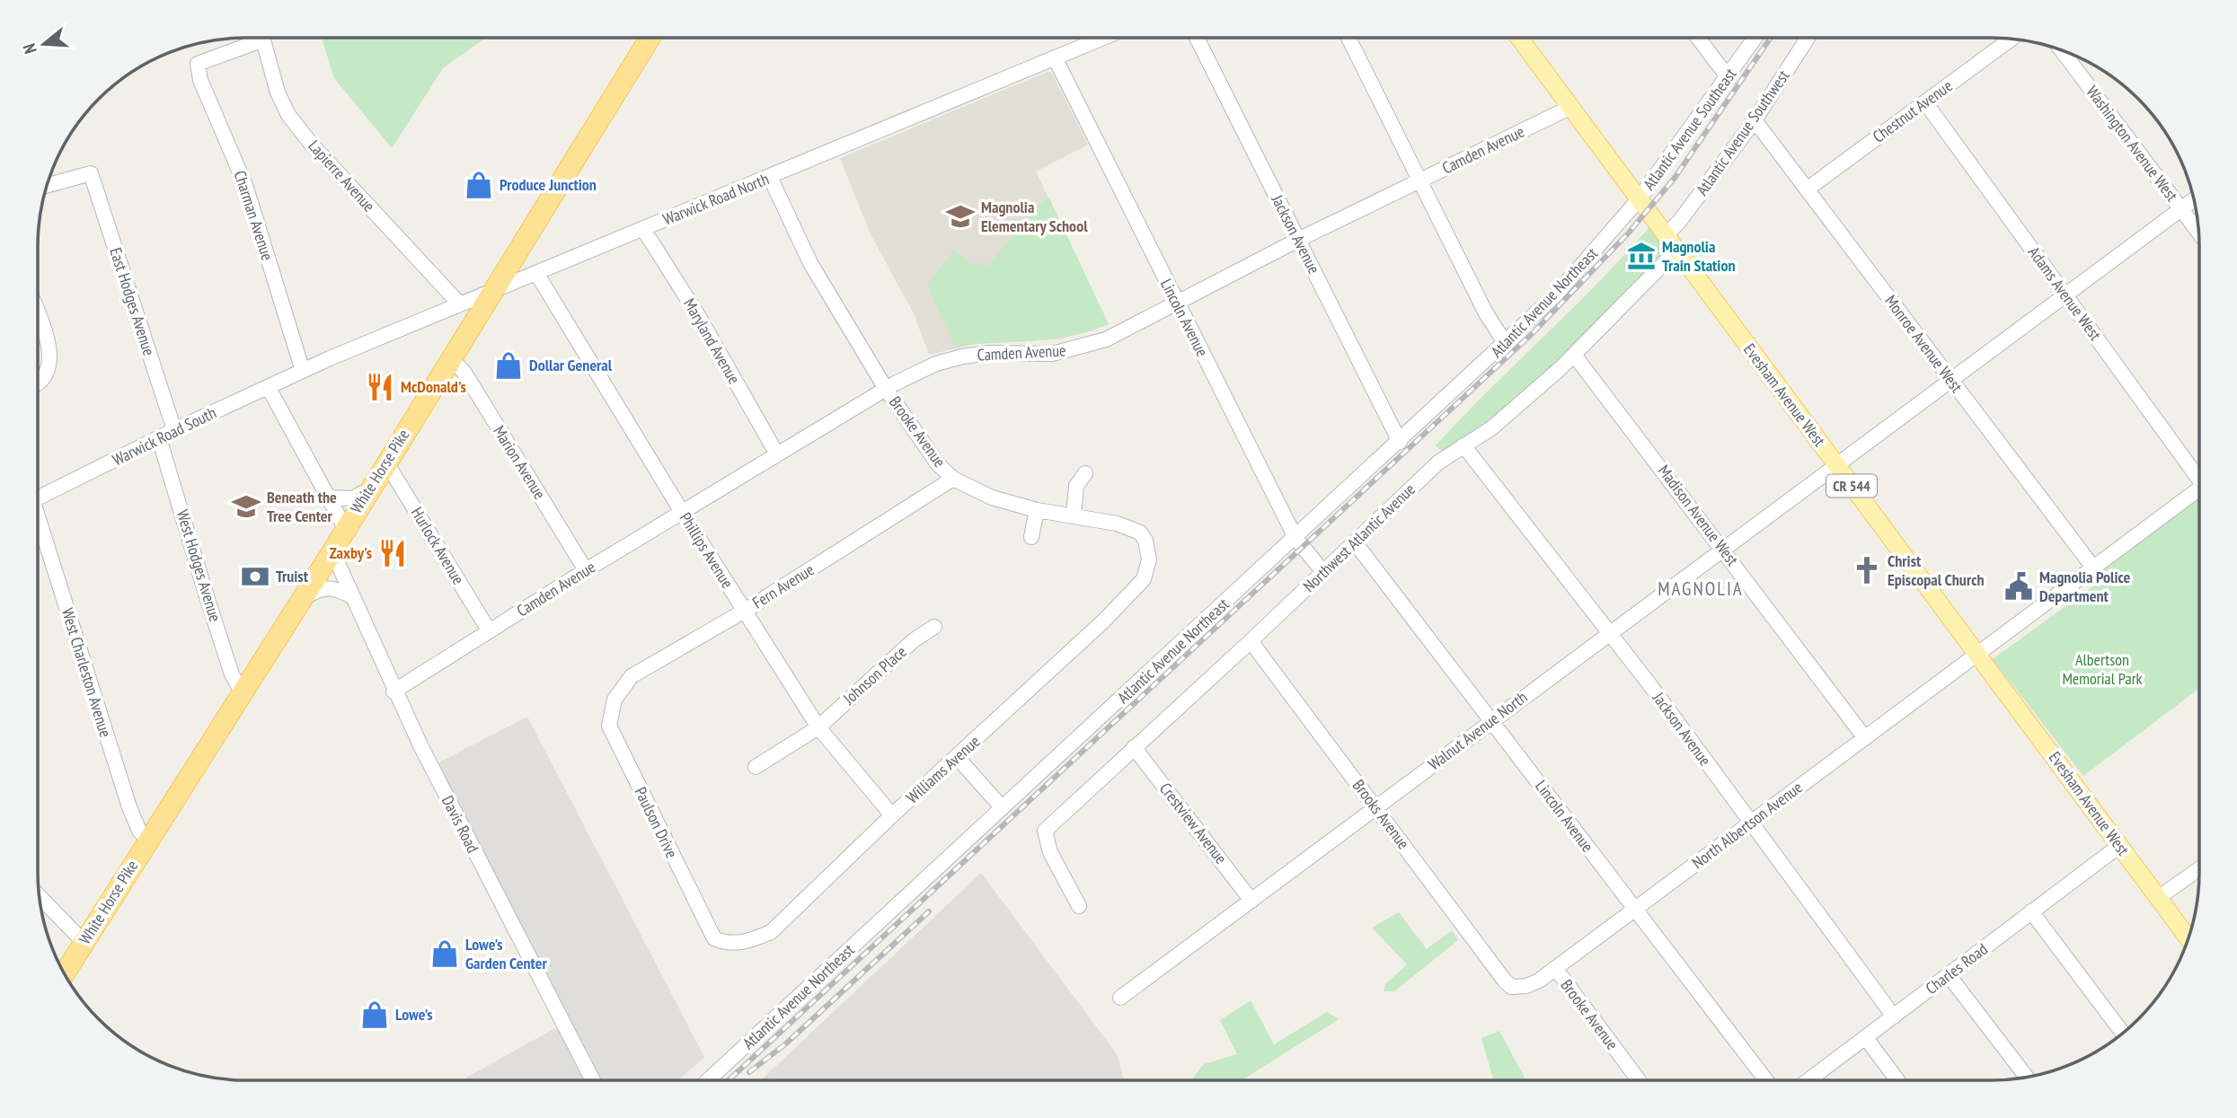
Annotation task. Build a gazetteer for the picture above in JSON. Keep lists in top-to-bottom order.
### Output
{
  "streets": {
    "highway": ["White Horse Pike"],
    "main road": ["Evesham Avenue West", "CR 544"],
    "street": [
      "Chestnut Avenue",
      "Atlantic Avenue Southeast",
      "Atlantic Avenue Southwest",
      "Washington Avenue West",
      "Camden Avenue",
      "Lapierre Avenue",
      "Warwick Road North",
      "Charman Avenue",
      "Jackson Avenue",
      "Adams Avenue West",
      "East Hodges Avenue",
      "Atlantic Avenue Northeast",
      "Lincoln Avenue",
      "Maryland Avenue",
      "Monroe Avenue West",
      "Brooke Avenue",
      "Warwick Road South",
      "Marion Avenue",
      "Madison Avenue West",
      "Northwest Atlantic Avenue",
      "Hurlock Avenue",
      "Phillips Avenue",
      "West Hodges Avenue",
      "Fern Avenue",
      "West Charleston Avenue",
      "Johnson Place",
      "Walnut Avenue North",
      "Williams Avenue",
      "Brooks Avenue",
      "Paulson Drive",
      "Crestview Avenue",
      "Davis Road",
      "North Albertson Avenue",
      "Charles Road"
    ]
  },
  "crossings": [
    ["Chestnut Avenue", "Adams Avenue West"],
    ["Chestnut Avenue", "Monroe Avenue West"],
    ["Atlantic Avenue Southeast", "Atlantic Avenue Northeast"],
    ["Atlantic Avenue Southeast", "Evesham Avenue West"],
    ["Atlantic Avenue Southwest", "Monroe Avenue West"],
    ["Atlantic Avenue Southwest", "Evesham Avenue West"],
    ["Washington Avenue West", "Walnut Avenue North"],
    ["Camden Avenue", "Jackson Avenue"],
    ["Camden Avenue", "Lincoln Avenue"],
    ["Camden Avenue", "Maryland Avenue"],
    ["Camden Avenue", "Evesham Avenue West"],
    ["Camden Avenue", "Brooke Avenue"],
    ["Camden Avenue", "Marion Avenue"],
    ["Camden Avenue", "Hurlock Avenue"],
    ["Camden Avenue", "Phillips Avenue"],
    ["Camden Avenue", "Davis Road"],
    ["Lapierre Avenue", "Warwick Road North"],
    ["Warwick Road North", "Charman Avenue"],
    ["Warwick Road North", "Lincoln Avenue"],
    ["Warwick Road North", "Maryland Avenue"],
    ["Warwick Road North", "Brooke Avenue"],
    ["Warwick Road North", "Warwick Road South"],
    ["Warwick Road North", "White Horse Pike"],
    ["Warwick Road North", "Phillips Avenue"],
    ["Charman Avenue", "Warwick Road South"],
    ["Jackson Avenue", "Atlantic Avenue Northeast"],
    ["Jackson Avenue", "Northwest Atlantic Avenue"],
    ["Jackson Avenue", "Walnut Avenue North"],
    ["Jackson Avenue", "North Albertson Avenue"],
    ["Jackson Avenue", "Charles Road"],
    ["Adams Avenue West", "Walnut Avenue North"],
    ["East Hodges Avenue", "Warwick Road South"],
    ["Atlantic Avenue Northeast", "Lincoln Avenue"],
    ["Atlantic Avenue Northeast", "Evesham Avenue West"],
    ["Lincoln Avenue", "Northwest Atlantic Avenue"],
    ["Lincoln Avenue", "Walnut Avenue North"],
    ["Lincoln Avenue", "North Albertson Avenue"],
    ["Monroe Avenue West", "Walnut Avenue North"],
    ["Monroe Avenue West", "North Albertson Avenue"],
    ["Evesham Avenue West", "Northwest Atlantic Avenue"],
    ["Evesham Avenue West", "Walnut Avenue North"],
    ["Evesham Avenue West", "North Albertson Avenue"],
    ["Evesham Avenue West", "Charles Road"],
    ["Brooke Avenue", "Fern Avenue"],
    ["Brooke Avenue", "Williams Avenue"],
    ["Brooke Avenue", "North Albertson Avenue"],
    ["Warwick Road South", "West Hodges Avenue"],
    ["Marion Avenue", "White Horse Pike"],
    ["White Horse Pike", "Hurlock Avenue"],
    ["White Horse Pike", "West Hodges Avenue"],
    ["White Horse Pike", "West Charleston Avenue"],
    ["White Horse Pike", "Davis Road"],
    ["Madison Avenue West", "Northwest Atlantic Avenue"],
    ["Madison Avenue West", "Walnut Avenue North"],
    ["Madison Avenue West", "North Albertson Avenue"],
    ["Northwest Atlantic Avenue", "Brooks Avenue"],
    ["Northwest Atlantic Avenue", "Crestview Avenue"],
    ["Phillips Avenue", "Fern Avenue"],
    ["Phillips Avenue", "Johnson Place"],
    ["Phillips Avenue", "Williams Avenue"],
    ["Fern Avenue", "Paulson Drive"],
    ["Walnut Avenue North", "Brooks Avenue"],
    ["Walnut Avenue North", "Crestview Avenue"],
    ["Williams Avenue", "Paulson Drive"],
    ["Brooks Avenue", "North Albertson Avenue"]
  ],
  "districts": ["MAGNOLIA"],
  "parks": ["Albertson Memorial Park"],
  "places": {
    "shop": [
      "Produce Junction",
      "Dollar General",
      "Lowe's Garden Center",
      "Lowe's"
    ],
    "school or university": ["Magnolia Elementary School", "Beneath the Tree Center"],
    "museum": ["Magnolia Train Station"],
    "restaurant": ["McDonald's", "Zaxby's"],
    "church": ["Christ Episcopal Church"],
    "bank": ["Truist"],
    "public building": ["Magnolia Police Department"]
  },
  "north": "left"
}
